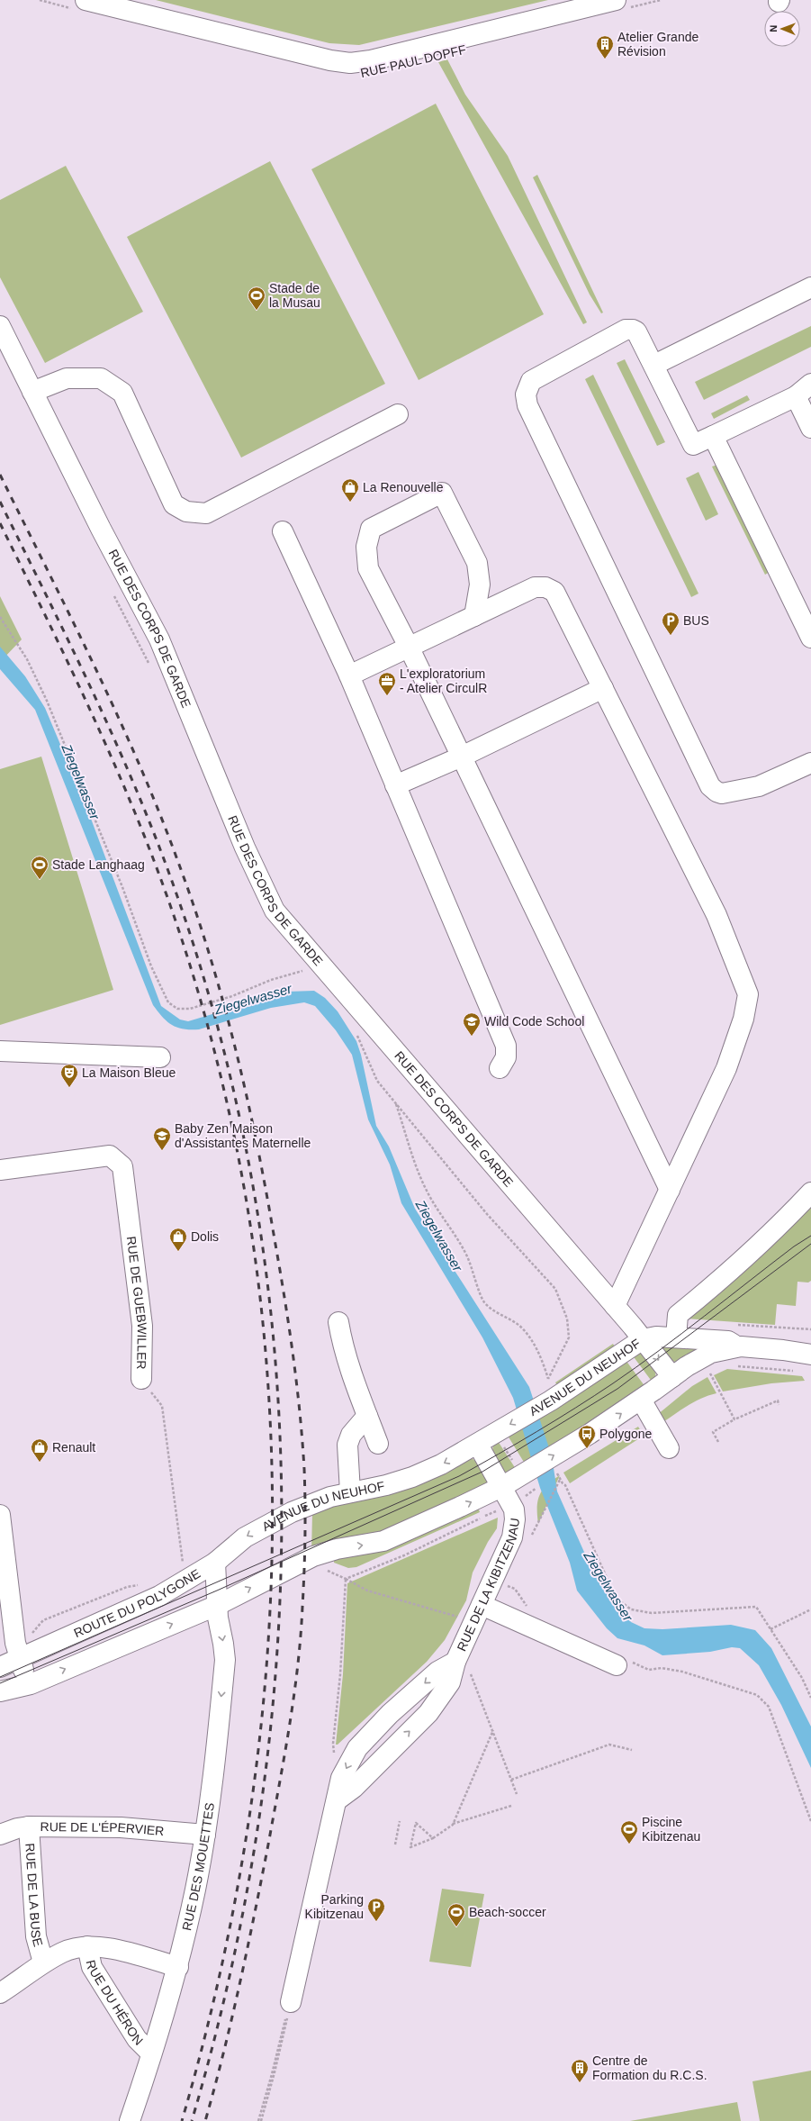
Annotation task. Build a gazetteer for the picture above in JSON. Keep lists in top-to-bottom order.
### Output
{
  "streets": {
    "street": [
      "RUE PAUL DOPFF",
      "RUE DES CORPS DE GARDE",
      "RUE DE GUEBWILLER",
      "AVENUE DU NEUHOF",
      "RUE DE LA KIBITZENAU",
      "ROUTE DU POLYGONE",
      "RUE DE L'ÉPERVIER",
      "RUE DES MOUETTES",
      "RUE DE LA BUSE",
      "RUE DU HÉRON"
    ]
  },
  "crossings": [
    ["RUE DES CORPS DE GARDE", "AVENUE DU NEUHOF"],
    ["RUE DE GUEBWILLER", "ROUTE DU POLYGONE"],
    ["AVENUE DU NEUHOF", "RUE DE LA KIBITZENAU"],
    ["AVENUE DU NEUHOF", "ROUTE DU POLYGONE"],
    ["AVENUE DU NEUHOF", "RUE DES MOUETTES"],
    ["ROUTE DU POLYGONE", "RUE DES MOUETTES"],
    ["RUE DE L'ÉPERVIER", "RUE DES MOUETTES"],
    ["RUE DE L'ÉPERVIER", "RUE DE LA BUSE"],
    ["RUE DES MOUETTES", "RUE DU HÉRON"],
    ["RUE DE LA BUSE", "RUE DU HÉRON"]
  ],
  "one_way": ["RUE DES MOUETTES"],
  "water": ["Ziegelwasser"],
  "places": {
    "building": ["Atelier Grande Révision", "Centre de Formation du R.C.S."],
    "sports": [
      "Stade de la Musau",
      "Stade Langhaag",
      "Piscine Kibitzenau",
      "Beach-soccer"
    ],
    "shop": ["La Renouvelle", "Dolis", "Renault"],
    "parking": ["BUS", "Parking Kibitzenau"],
    "office": ["L'exploratorium - Atelier CirculR"],
    "school or university": ["Wild Code School", "Baby Zen Maison d'Assistantes Maternelle"],
    "theatre": ["La Maison Bleue"],
    "bus stop": ["Polygone"]
  },
  "north": "left"
}
